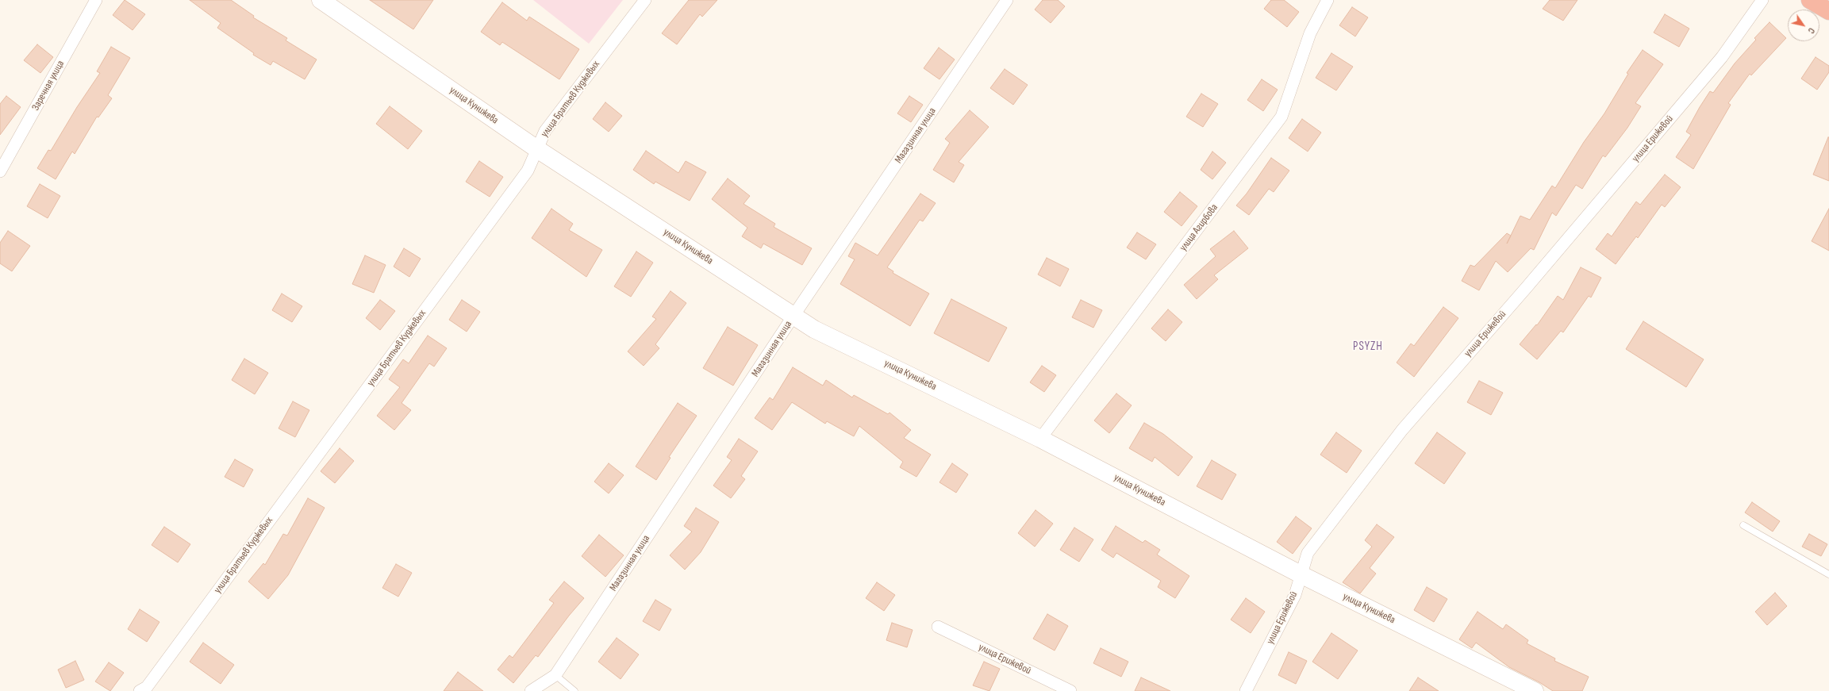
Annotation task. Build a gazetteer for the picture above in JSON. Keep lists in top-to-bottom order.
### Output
{
  "streets": {
    "street": [
      "Заречная улица",
      "улица Братьев Куджевых",
      "улица Кунижева",
      "Магазинная улица",
      "улица Ерижевой",
      "улица Агирбова"
    ]
  },
  "crossings": [
    ["улица Братьев Куджевых", "улица Кунижева"],
    ["улица Кунижева", "Магазинная улица"],
    ["улица Кунижева", "улица Ерижевой"],
    ["улица Кунижева", "улица Агирбова"]
  ],
  "districts": ["PSYZH"],
  "north": "bottom right"
}
